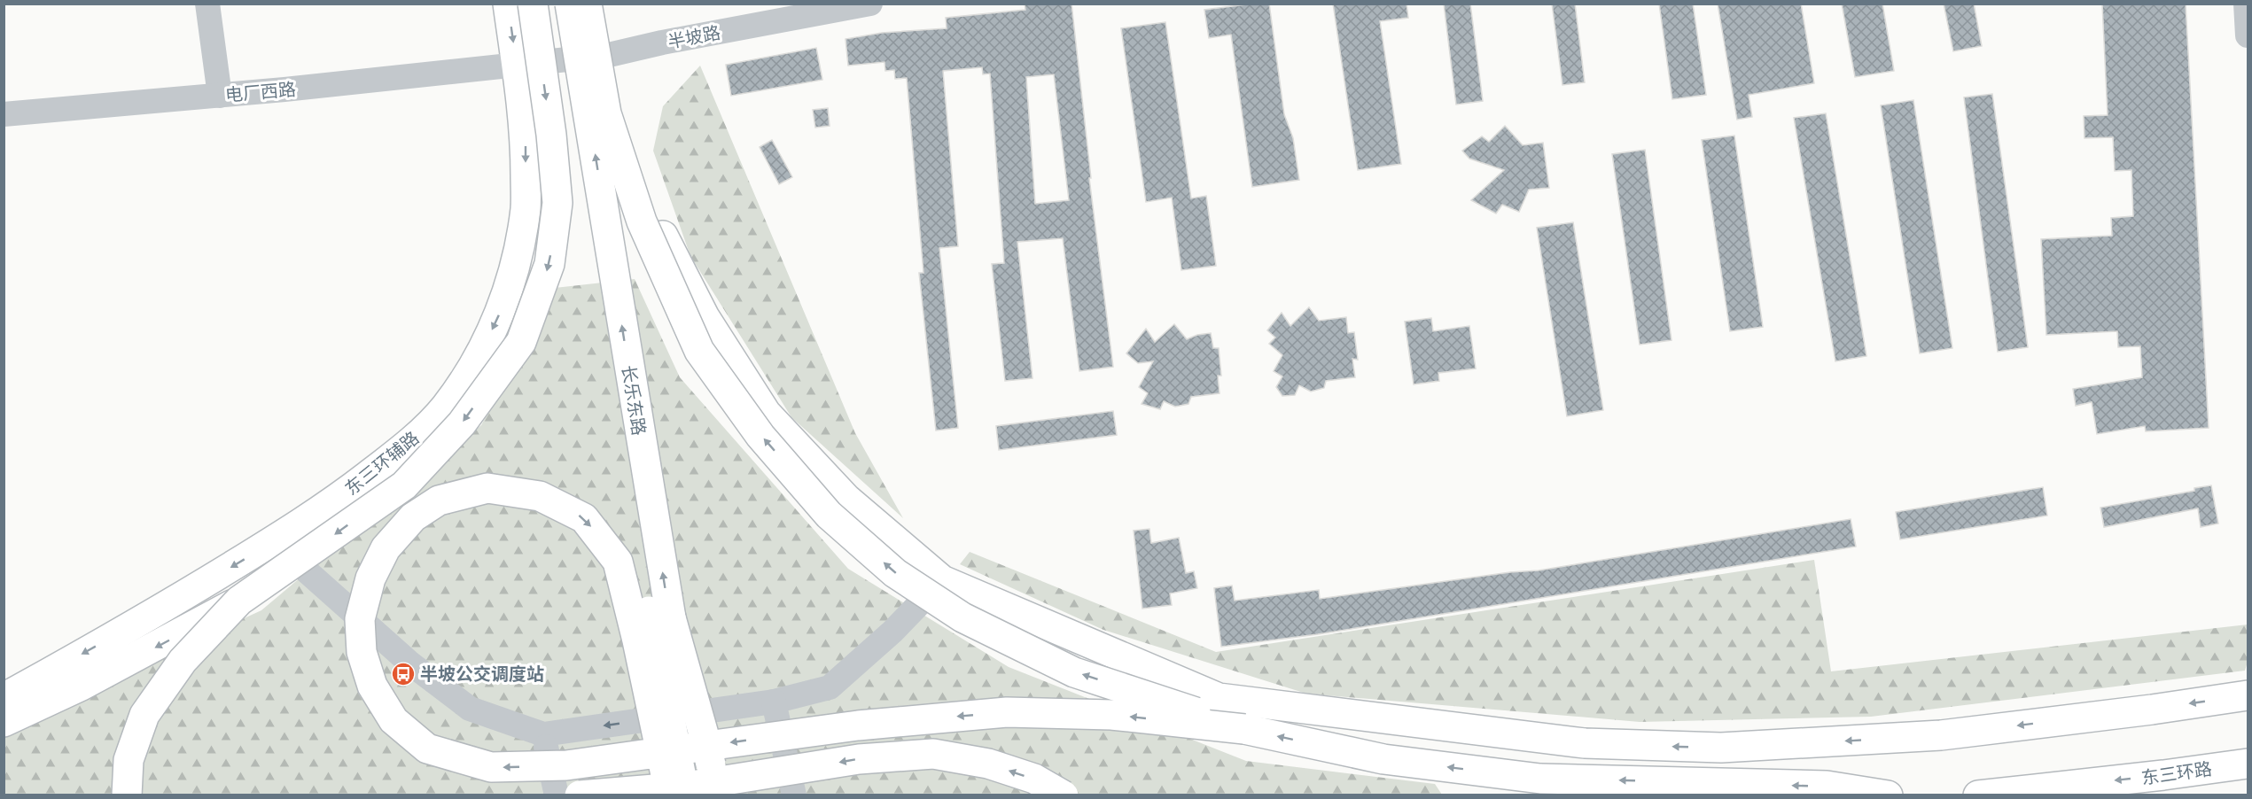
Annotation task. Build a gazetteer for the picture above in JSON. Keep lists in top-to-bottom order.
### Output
{
  "streets": {
    "main road": ["长乐东路", "东三环辅路", "东三环路"],
    "street": ["半坡路", "电厂西路"]
  },
  "crossings": [
    ["半坡路", "电厂西路"],
    ["半坡路", "东三环辅路"],
    ["电厂西路", "东三环辅路"]
  ],
  "one_way": ["东三环辅路"],
  "places": {
    "bus stop": ["半坡公交调度站"]
  }
}
